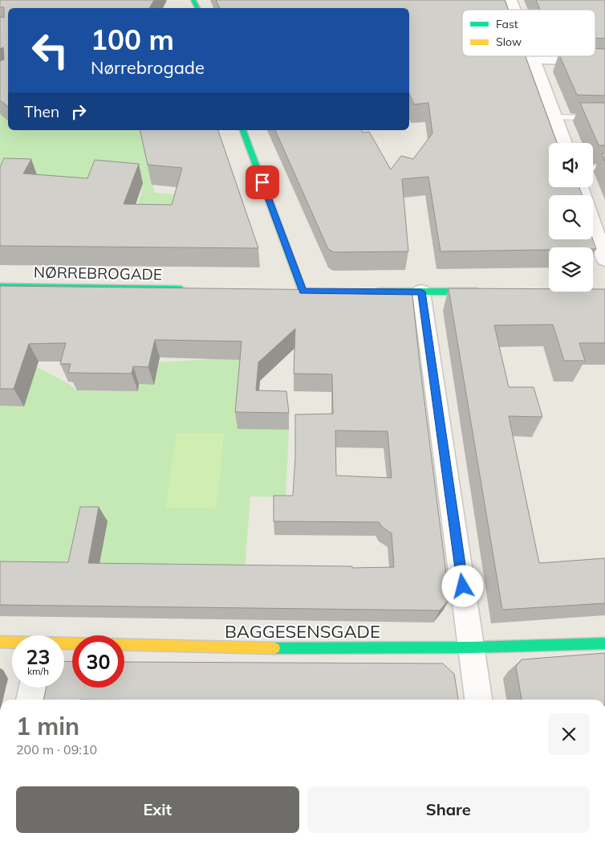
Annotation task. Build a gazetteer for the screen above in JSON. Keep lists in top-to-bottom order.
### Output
{
  "streets": {
    "street": ["NØRREBROGADE", "BAGGESENSGADE"]
  },
  "legend": ["Fast", "Slow"],
  "page": {
    "turn": ["100 m", "Nørrebrogade"],
    "then": "Then",
    "speed": "23 km/h",
    "limit": "30",
    "heading": ["1 min", "200 m · 09:10"],
    "buttons": ["Exit", "Share"]
  }
}
